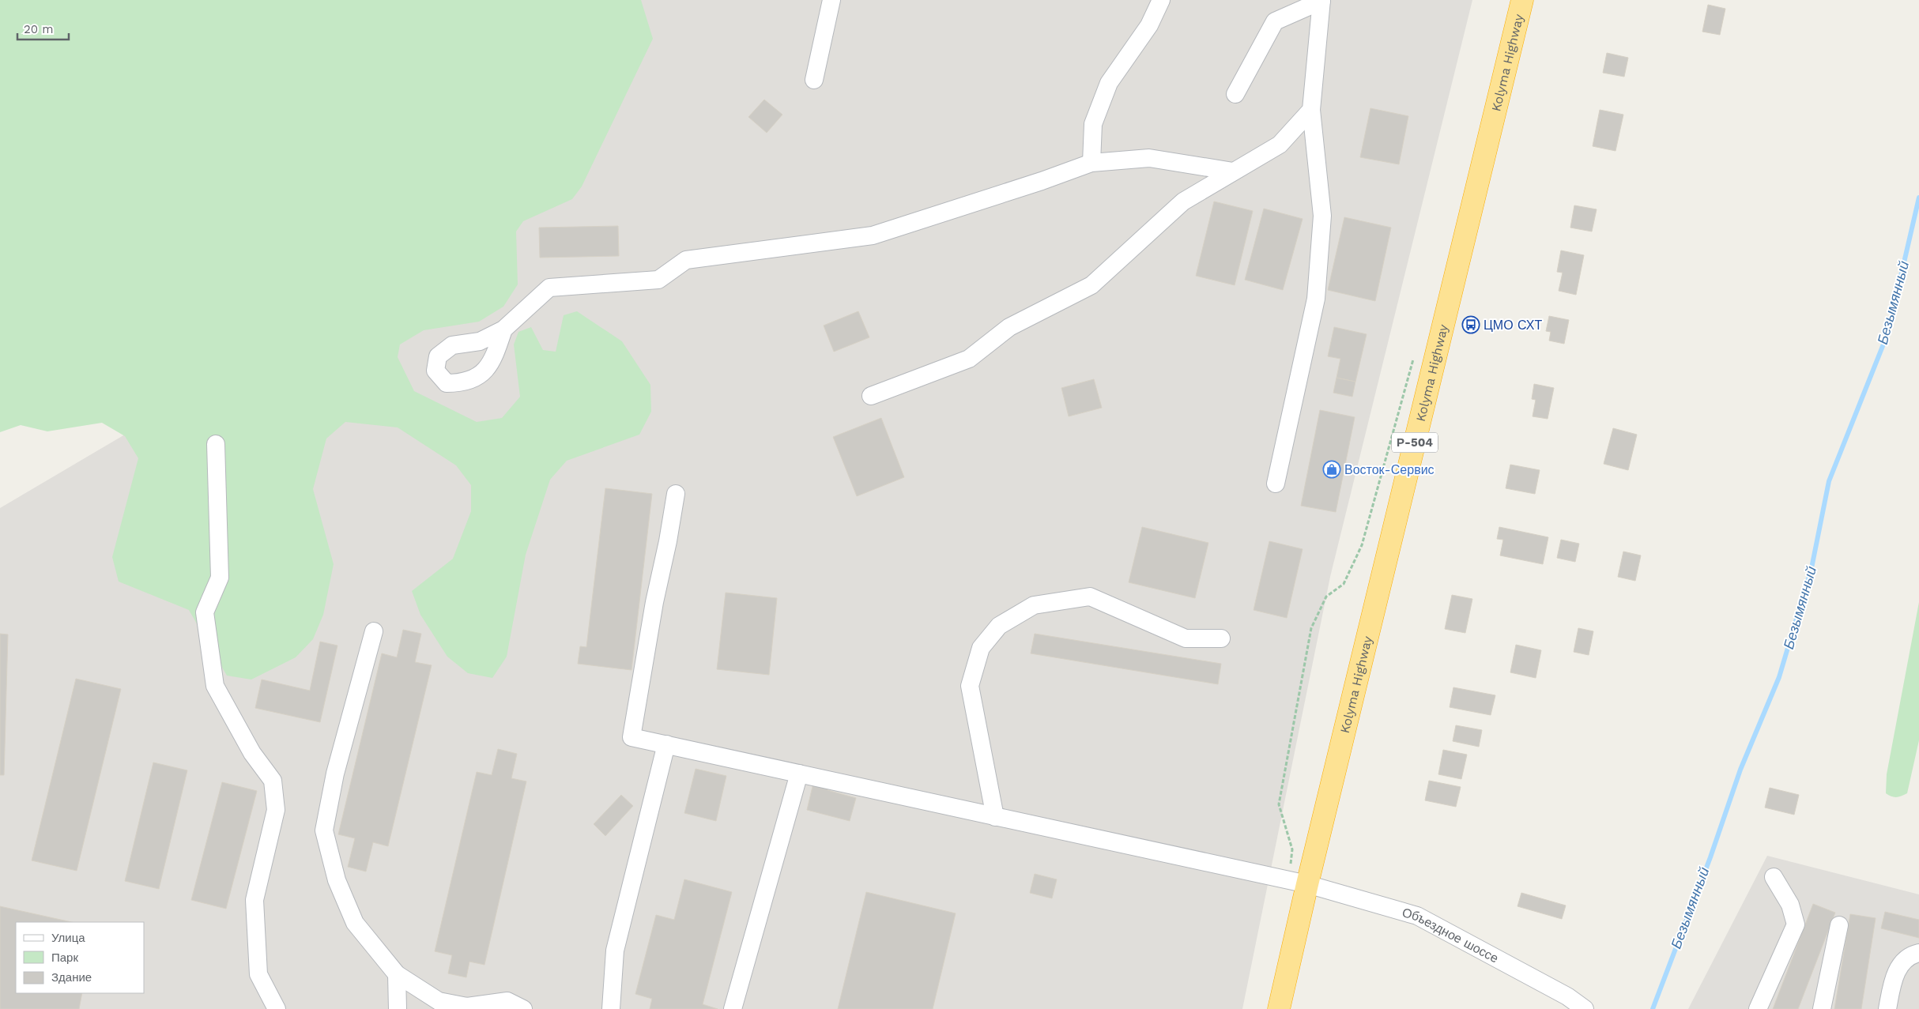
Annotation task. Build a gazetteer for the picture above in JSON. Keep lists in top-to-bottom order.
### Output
{
  "streets": {
    "highway": ["Kolyma Highway", "Р-504"],
    "street": ["Объездное шоссе"]
  },
  "crossings": [
    ["Kolyma Highway", "Объездное шоссе"]
  ],
  "water": ["Безымянный"],
  "places": {
    "bus stop": ["ЦМО СХТ"],
    "shop": ["Восток-Сервис"]
  },
  "legend": ["Улица", "Парк", "Здание"],
  "scale_bar": "20 m"
}
